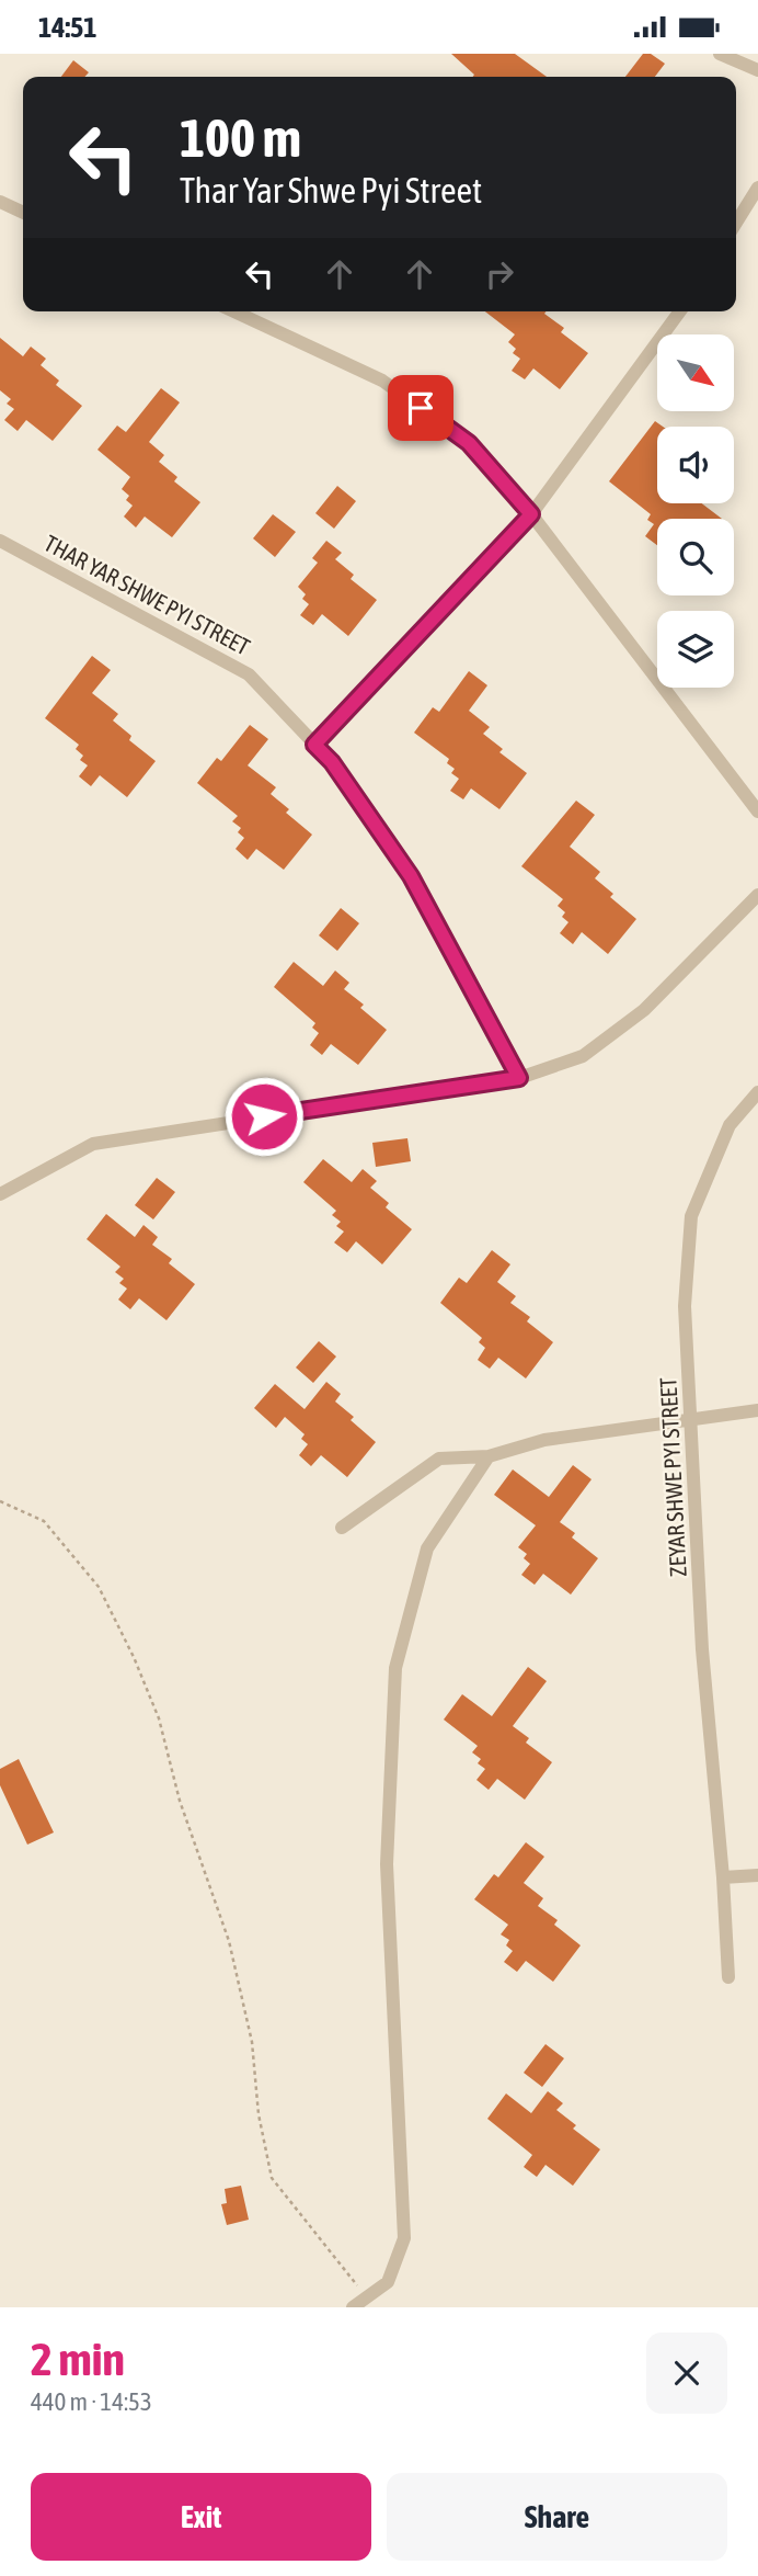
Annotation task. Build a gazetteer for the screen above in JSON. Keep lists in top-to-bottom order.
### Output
{
  "streets": {
    "street": ["THAR YAR SHWE PYI STREET", "ZEYAR SHWE PYI STREET"]
  },
  "north": "bottom right",
  "page": {
    "status": "14:51",
    "turn": ["100 m", "Thar Yar Shwe Pyi Street"],
    "heading": ["2 min", "440 m · 14:53"],
    "buttons": ["Exit", "Share"]
  }
}
